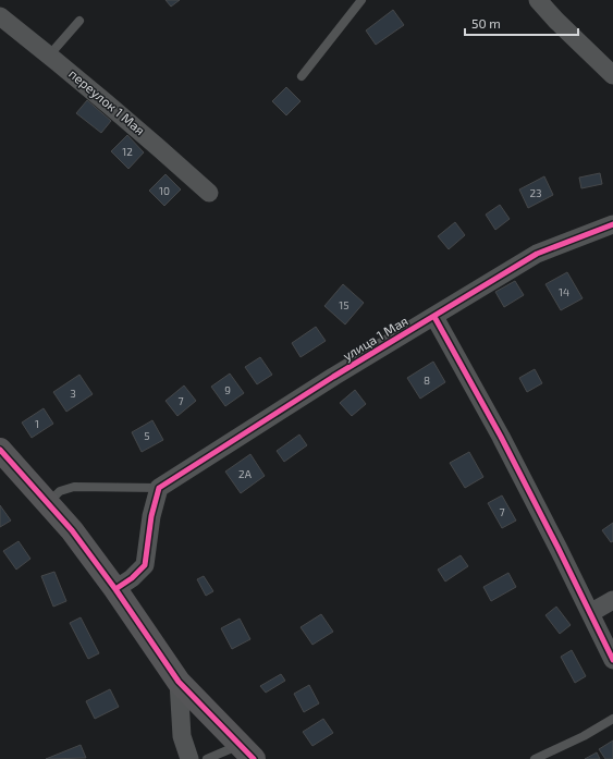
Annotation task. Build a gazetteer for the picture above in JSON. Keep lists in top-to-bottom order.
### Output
{
  "streets": {
    "street": ["переулок 1 Мая", "улица 1 Мая"]
  },
  "house_numbers": [
    "12",
    "10",
    "23",
    "14",
    "15",
    "8",
    "9",
    "3",
    "7",
    "1",
    "5",
    "2А",
    "7"
  ],
  "scale_bar": "50 m"
}
